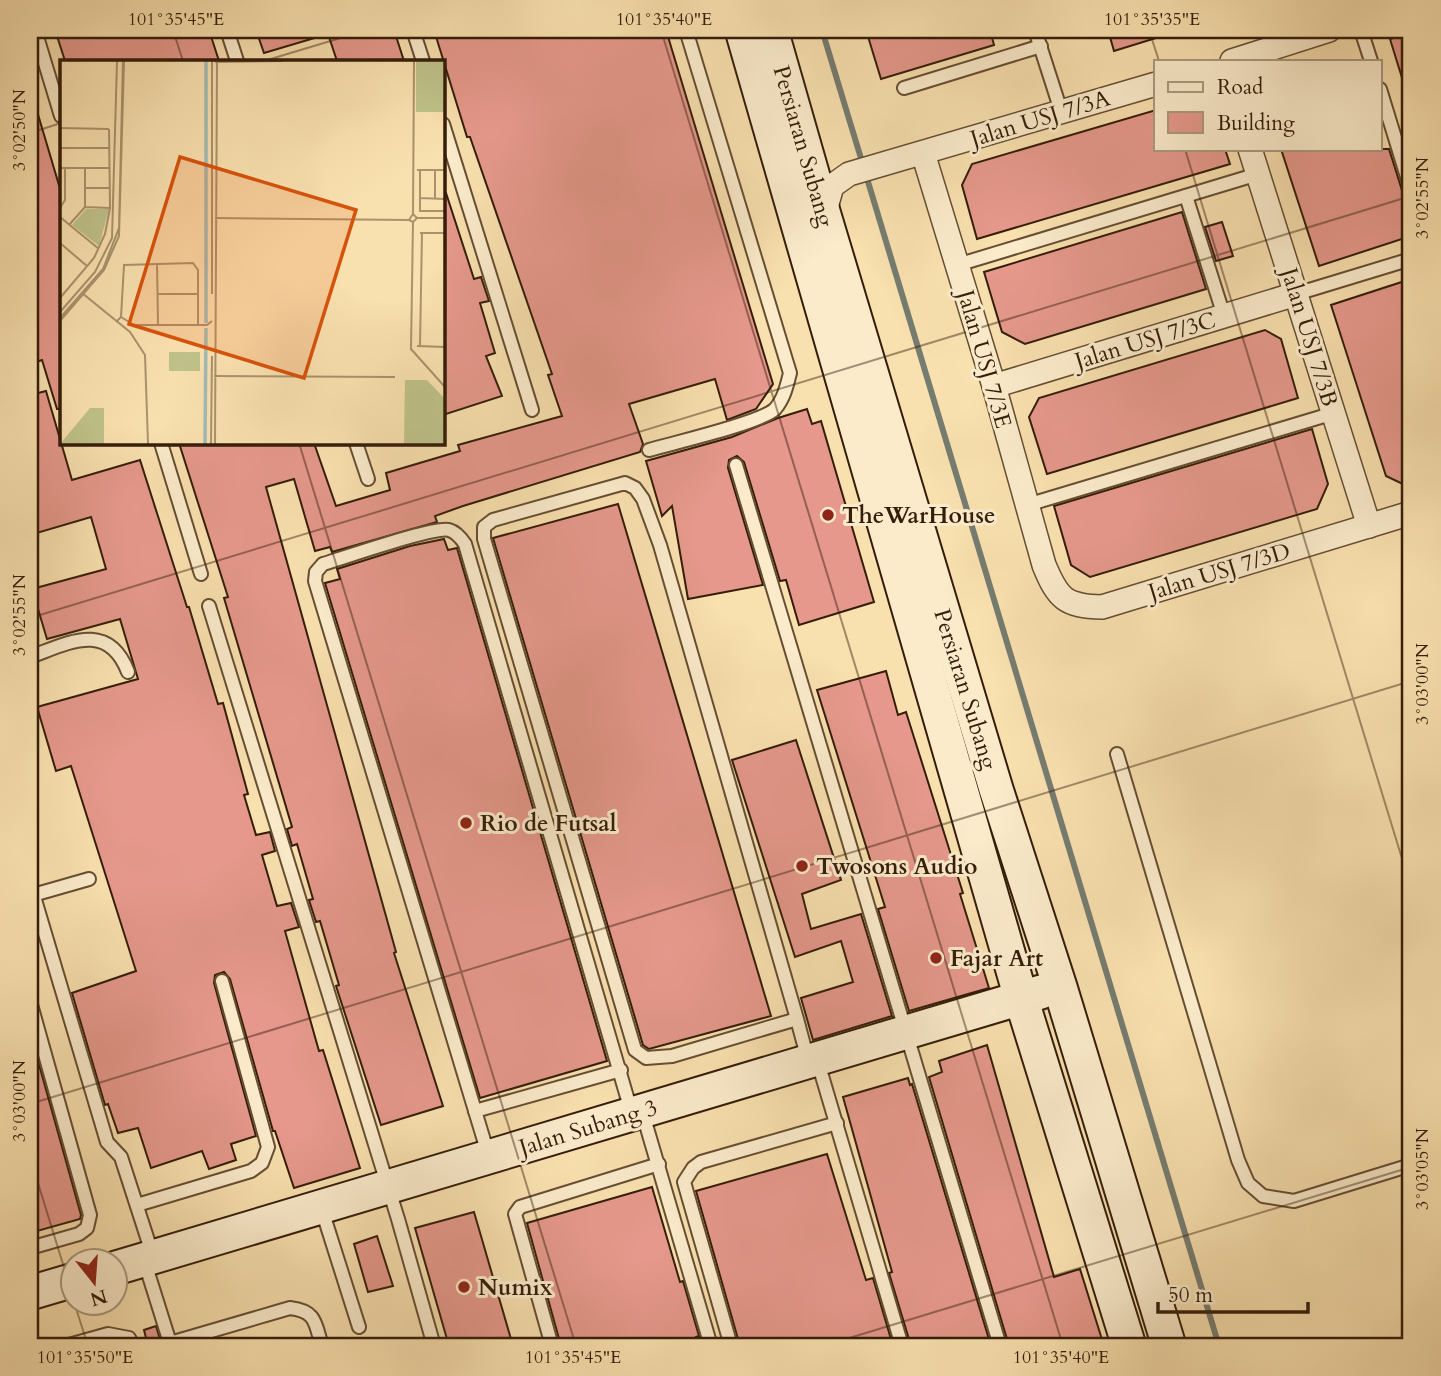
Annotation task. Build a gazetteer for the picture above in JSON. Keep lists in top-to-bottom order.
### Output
{
  "streets": {
    "street": [
      "Jalan USJ 7/3A",
      "Persiaran Subang",
      "Jalan USJ 7/3B",
      "Jalan USJ 7/3C",
      "Jalan USJ 7/3E",
      "Jalan USJ 7/3D",
      "Jalan Subang 3"
    ]
  },
  "crossings": [
    ["Jalan USJ 7/3A", "Jalan USJ 7/3E"],
    ["Persiaran Subang", "Jalan Subang 3"],
    ["Jalan USJ 7/3B", "Jalan USJ 7/3C"],
    ["Jalan USJ 7/3B", "Jalan USJ 7/3D"],
    ["Jalan USJ 7/3C", "Jalan USJ 7/3E"],
    ["Jalan USJ 7/3E", "Jalan USJ 7/3D"]
  ],
  "places": [
    "TheWarHouse",
    "Rio de Futsal",
    "Twosons Audio",
    "Fajar Art",
    "Numix"
  ],
  "legend": ["Road", "Building"],
  "scale_bar": "50 m",
  "north": "bottom",
  "coordinates": [
    "101°35'45\"E",
    "101°35'40\"E",
    "101°35'35\"E",
    "3°02'50\"N",
    "3°02'55\"N",
    "3°03'00\"N",
    "3°03'05\"N",
    "101°35'50\"E"
  ]
}
